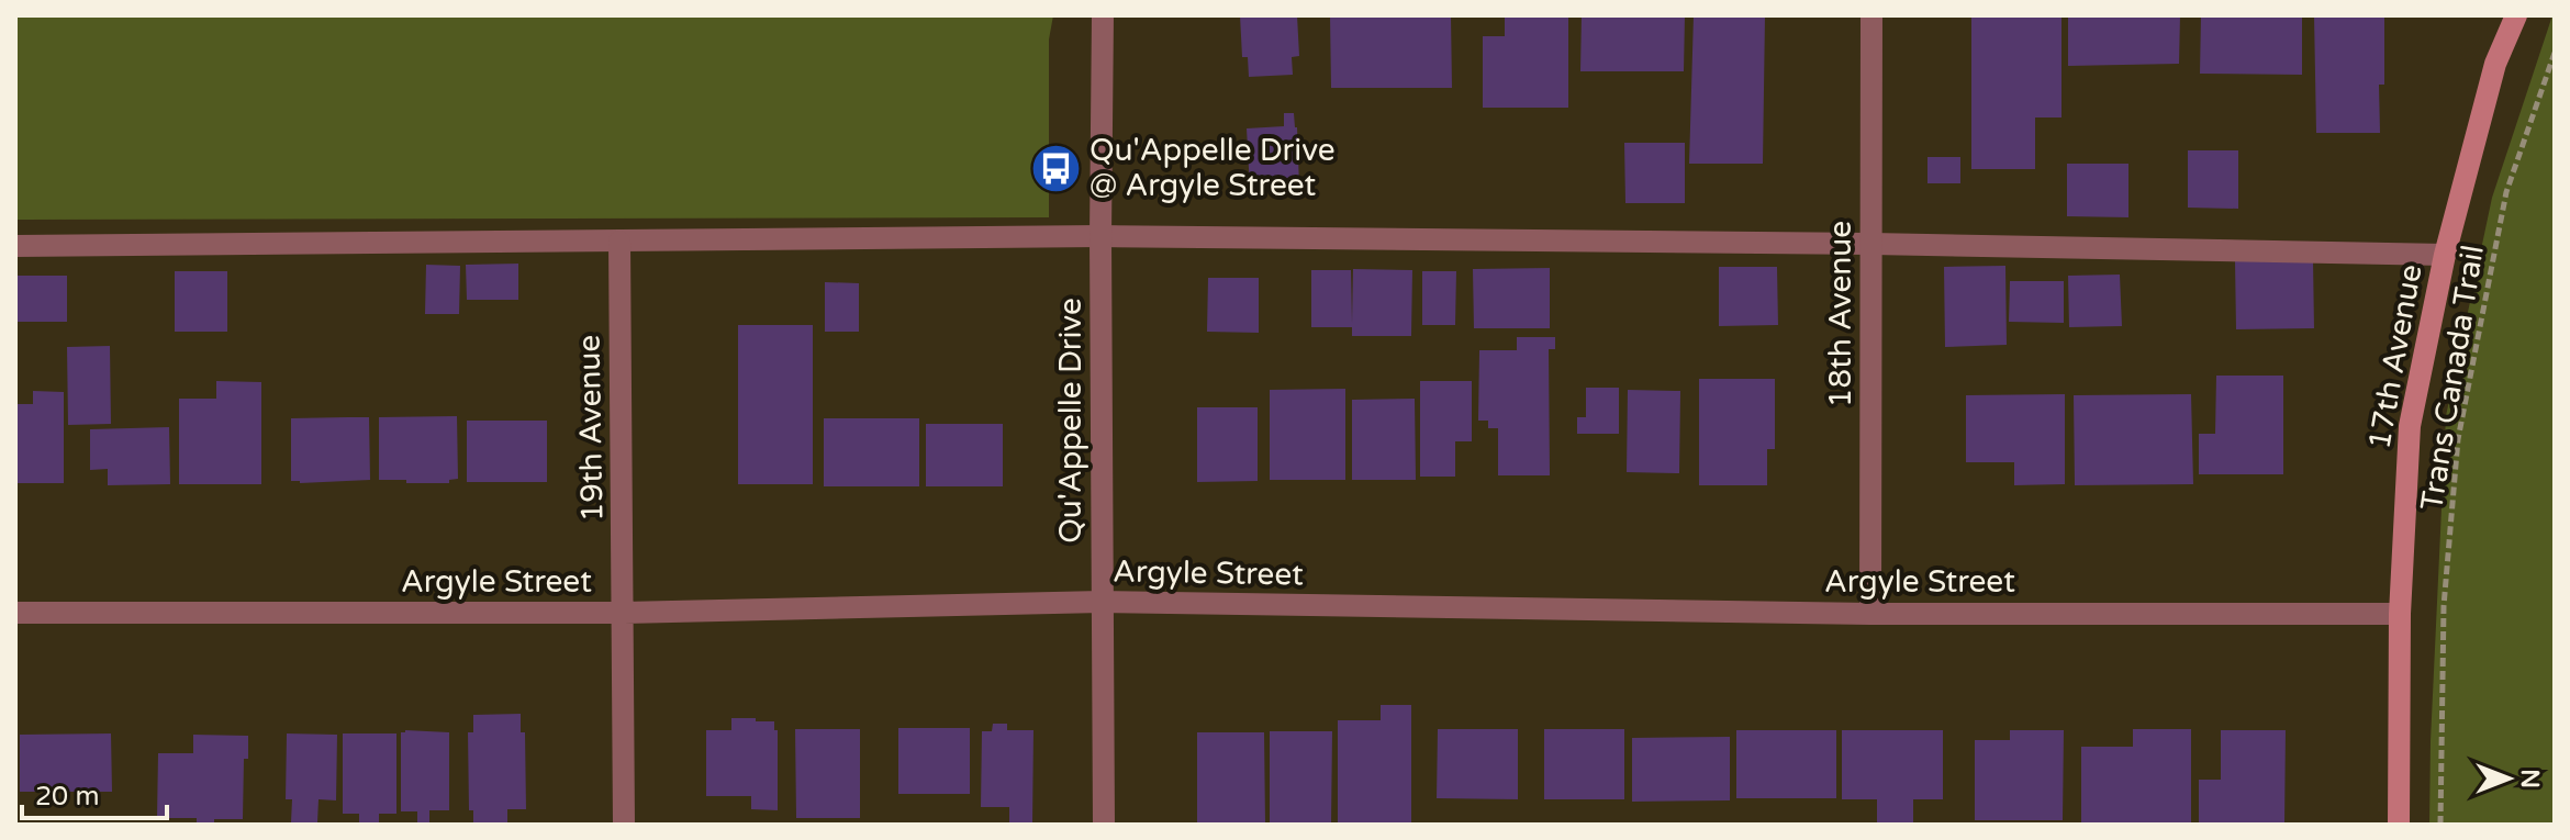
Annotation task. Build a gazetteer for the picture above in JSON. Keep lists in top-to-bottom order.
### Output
{
  "streets": {
    "street": [
      "18th Avenue",
      "17th Avenue",
      "Qu'Appelle Drive",
      "19th Avenue",
      "Argyle Street"
    ],
    "path": ["Trans Canada Trail"]
  },
  "crossings": [
    ["18th Avenue", "Argyle Street"],
    ["17th Avenue", "Argyle Street"],
    ["Qu'Appelle Drive", "Argyle Street"],
    ["19th Avenue", "Argyle Street"]
  ],
  "places": {
    "bus stop": ["Qu'Appelle Drive @ Argyle Street"]
  },
  "scale_bar": "20 m",
  "north": "right"
}
